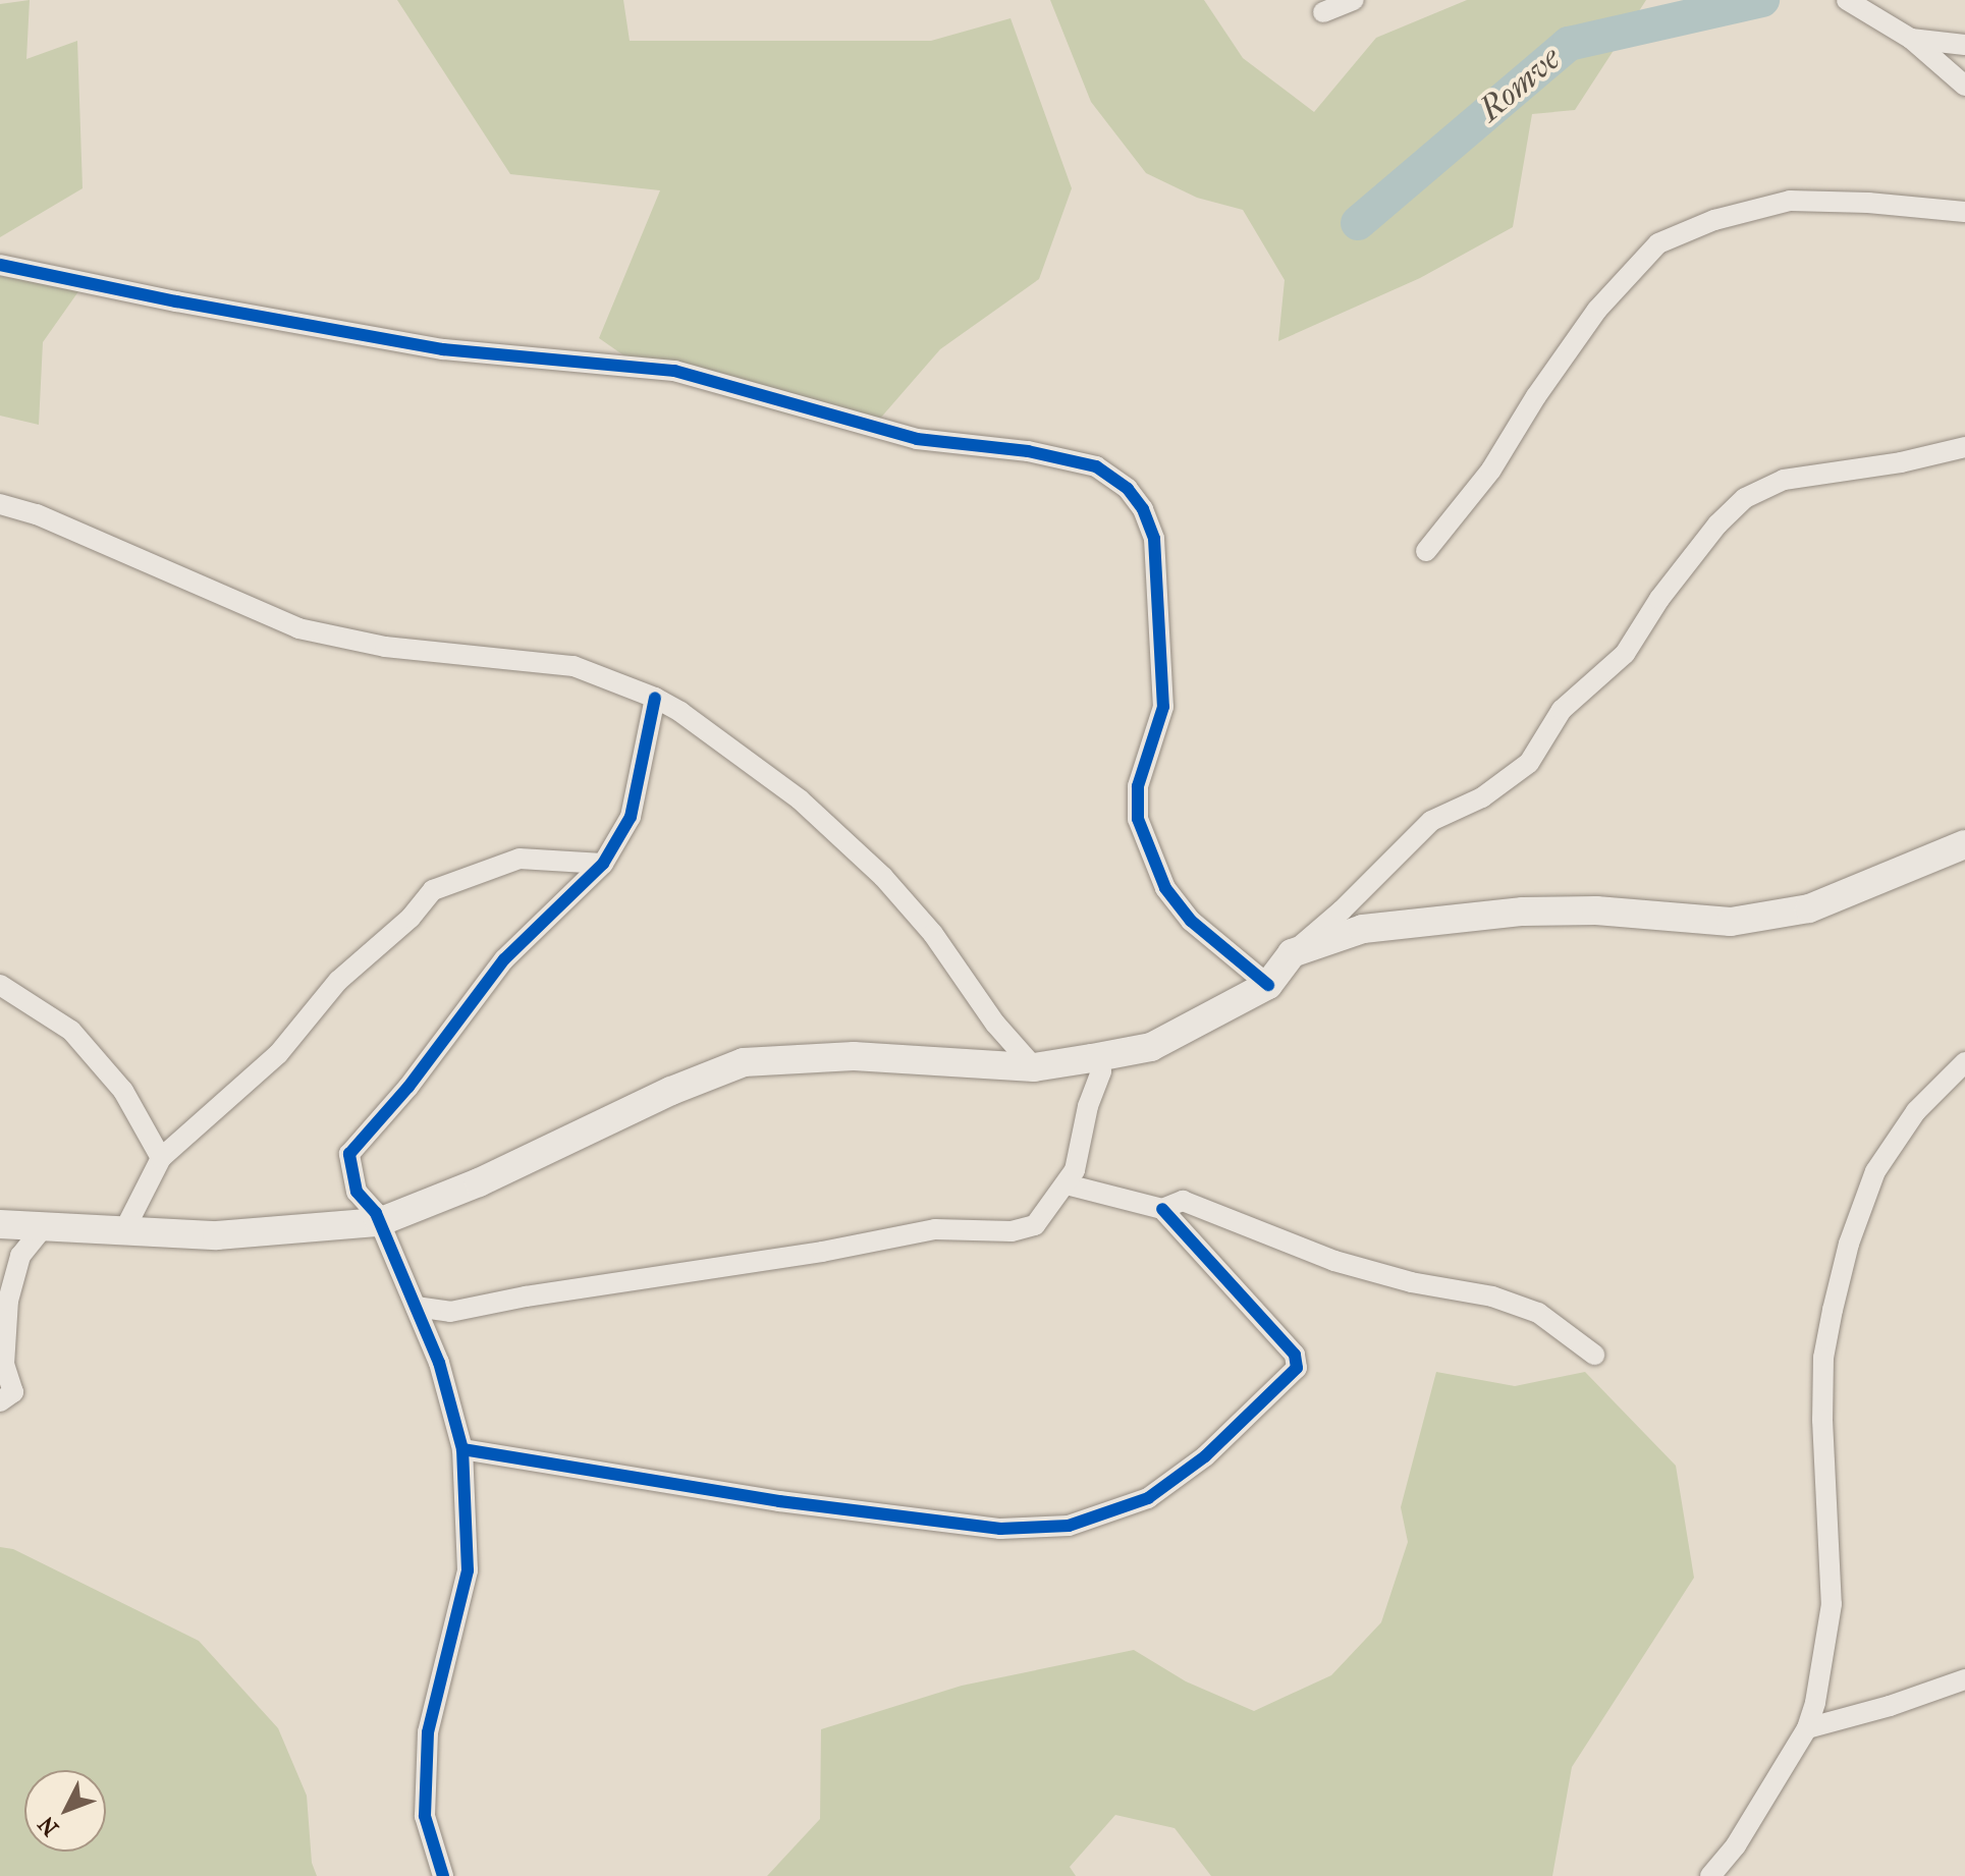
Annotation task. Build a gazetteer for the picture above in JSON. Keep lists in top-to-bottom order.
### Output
{
  "water": ["Romve"],
  "north": "bottom left"
}
